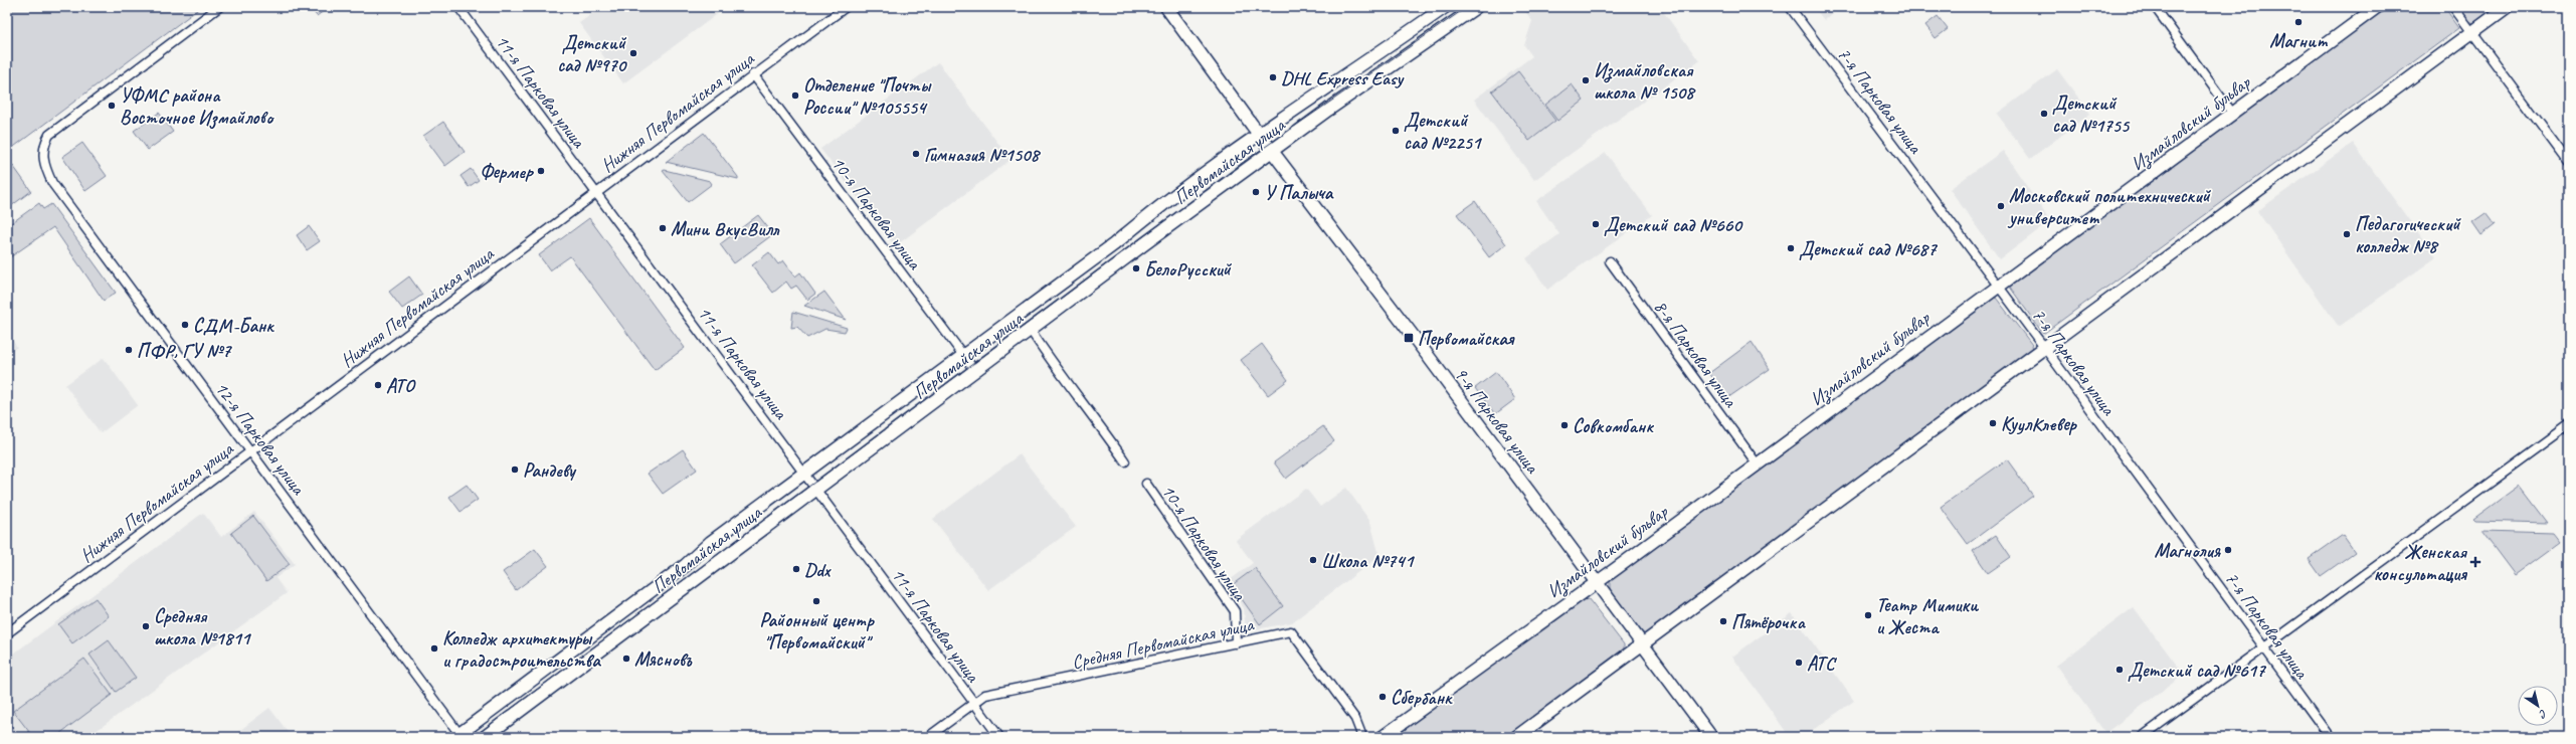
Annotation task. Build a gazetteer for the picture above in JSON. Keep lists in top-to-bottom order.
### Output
{
  "streets": {
    "main road": ["Измайловский бульвар", "Первомайская улица", "9-я Парковая улица"],
    "street": [
      "11-я Парковая улица",
      "7-я Парковая улица",
      "Нижняя Первомайская улица",
      "10-я Парковая улица",
      "8-я Парковая улица",
      "12-я Парковая улица",
      "Средняя Первомайская улица"
    ]
  },
  "crossings": [
    ["11-я Парковая улица", "Нижняя Первомайская улица"],
    ["11-я Парковая улица", "Первомайская улица"],
    ["11-я Парковая улица", "Средняя Первомайская улица"],
    ["7-я Парковая улица", "Измайловский бульвар"],
    ["Нижняя Первомайская улица", "10-я Парковая улица"],
    ["Нижняя Первомайская улица", "12-я Парковая улица"],
    ["Измайловский бульвар", "8-я Парковая улица"],
    ["Измайловский бульвар", "9-я Парковая улица"],
    ["Первомайская улица", "10-я Парковая улица"],
    ["Первомайская улица", "9-я Парковая улица"],
    ["Первомайская улица", "12-я Парковая улица"],
    ["10-я Парковая улица", "Средняя Первомайская улица"]
  ],
  "places": {
    "other": [
      "Магнит",
      "Детский сад №970",
      "DHL Express Easy",
      "Измайловская школа № 1508",
      "Отделение \"Почты России\" №105554",
      "УФМС района Восточное Измайлово",
      "Детский сад №1755",
      "Детский сад №2251",
      "Гимназия №1508",
      "Фермер",
      "У Палыча",
      "Московский политехнический университет",
      "Детский сад №660",
      "Мини ВкусВилл",
      "Педагогический колледж №8",
      "Детский сад №687",
      "БелоРусский",
      "СДМ-Банк",
      "ПФР, ГУ №7",
      "АТО",
      "КуулКлевер",
      "Совкомбанк",
      "Рандеву",
      "Магнолия",
      "Школа №741",
      "Ddx",
      "Районный центр \"Первомайский\"",
      "Театр Мимики и Жеста",
      "Пятёрочка",
      "Средняя школа №1811",
      "Колледж архитектуры и градостроительства",
      "Мясновъ",
      "АТС",
      "Детский сад №617",
      "Сбербанк"
    ],
    "transit": ["Первомайская"],
    "health": ["Женская консультация"]
  },
  "north": "bottom right"
}
